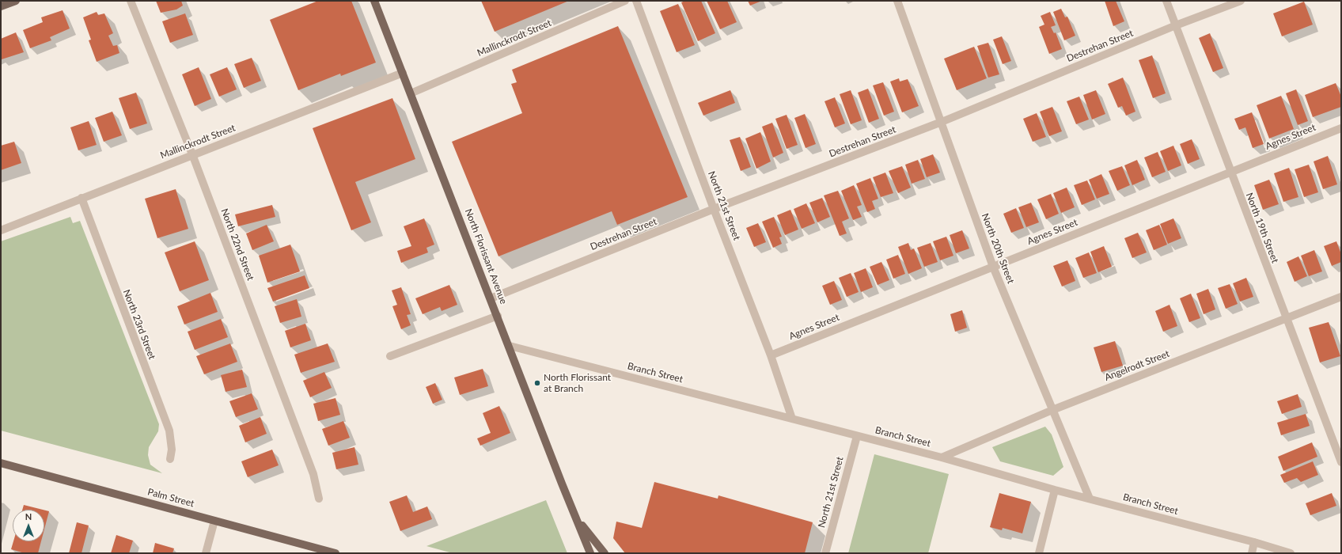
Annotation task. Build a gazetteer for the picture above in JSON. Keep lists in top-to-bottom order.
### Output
{
  "streets": {
    "main road": ["North Florissant Avenue", "Palm Street"],
    "street": [
      "Mallinckrodt Street",
      "Destrehan Street",
      "Agnes Street",
      "North 21st Street",
      "North 19th Street",
      "North 22nd Street",
      "North 20th Street",
      "North 23rd Street",
      "Angelrodt Street",
      "Branch Street"
    ]
  },
  "crossings": [
    ["Mallinckrodt Street", "North 22nd Street"],
    ["Mallinckrodt Street", "North Florissant Avenue"],
    ["Mallinckrodt Street", "North 23rd Street"],
    ["Destrehan Street", "North 21st Street"],
    ["Destrehan Street", "North 19th Street"],
    ["Destrehan Street", "North 20th Street"],
    ["Destrehan Street", "North Florissant Avenue"],
    ["Agnes Street", "North 21st Street"],
    ["Agnes Street", "North 19th Street"],
    ["Agnes Street", "North 20th Street"],
    ["North 21st Street", "Branch Street"],
    ["North 19th Street", "Angelrodt Street"],
    ["North 20th Street", "Angelrodt Street"],
    ["North 20th Street", "Branch Street"],
    ["North Florissant Avenue", "Branch Street"],
    ["Angelrodt Street", "Branch Street"]
  ],
  "places": ["North Florissant at Branch"],
  "north": "top"
}
